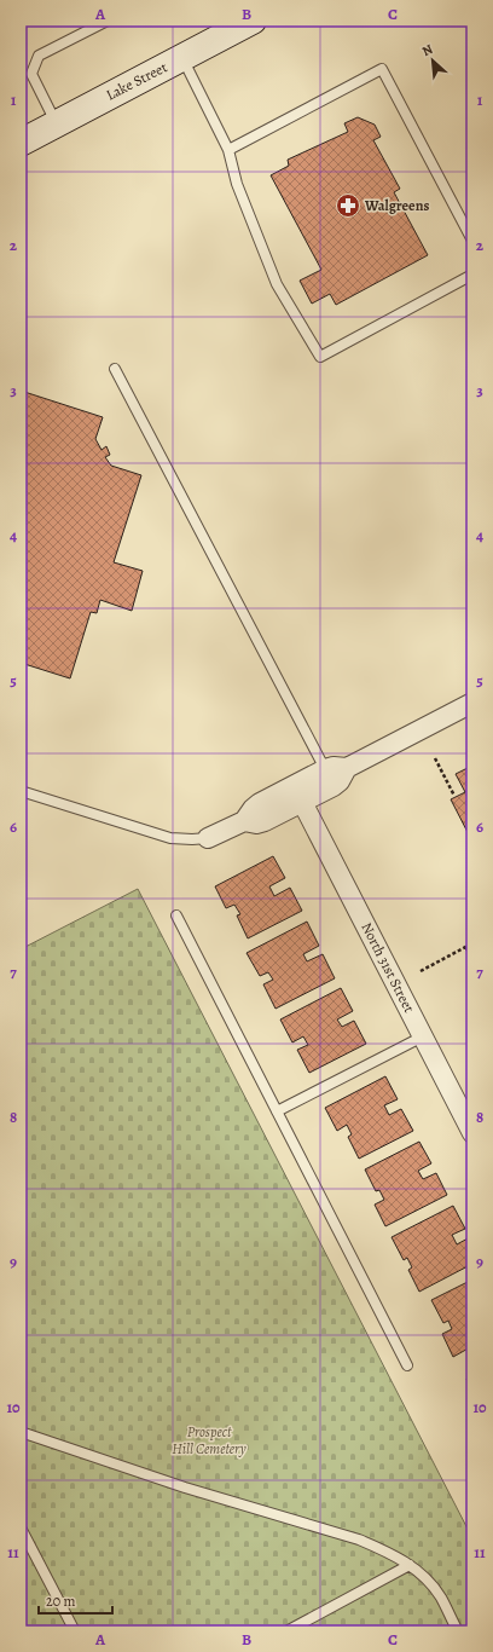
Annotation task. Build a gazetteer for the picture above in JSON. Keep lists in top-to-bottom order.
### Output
{
  "streets": {
    "main road": ["Lake Street"],
    "street": ["North 31st Street"]
  },
  "parks": ["Prospect Hill Cemetery"],
  "places": {
    "pharmacy": ["Walgreens"]
  },
  "scale_bar": "20 m",
  "north": "top left",
  "grid": {
    "columns": ["A", "B", "C"],
    "rows": [
      "1",
      "2",
      "3",
      "4",
      "5",
      "6",
      "7",
      "8",
      "9",
      "10",
      "11"
    ]
  }
}
